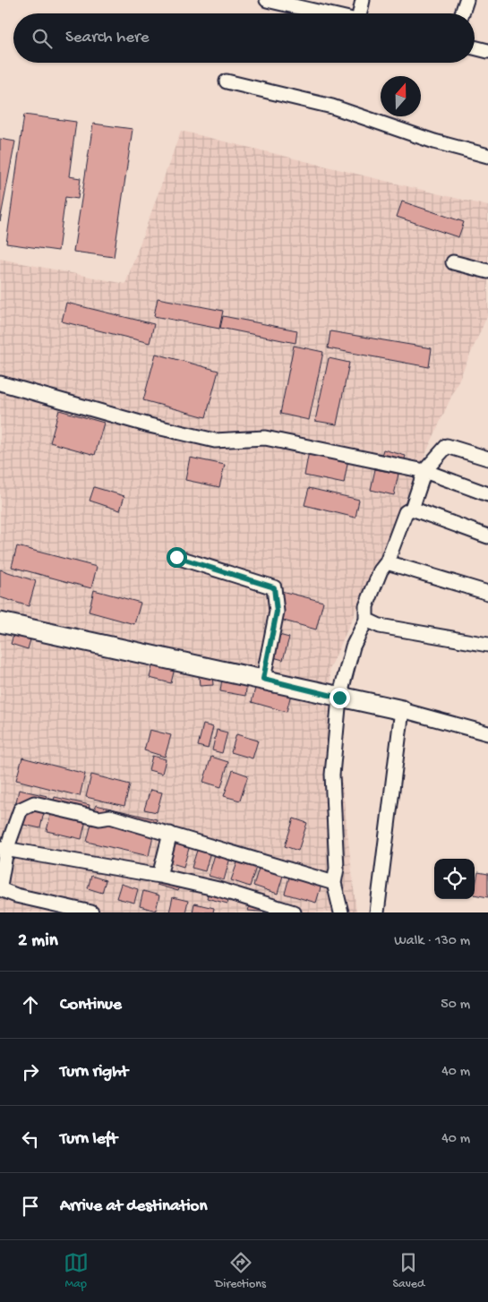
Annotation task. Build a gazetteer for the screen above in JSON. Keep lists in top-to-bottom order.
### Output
{
  "north": "top",
  "page": {
    "search": "Search here",
    "heading": ["2 min", "Walk · 130 m"],
    "list": [
      ["Continue", "50 m"],
      ["Turn right", "40 m"],
      ["Turn left", "40 m"],
      "Arrive at destination"
    ],
    "nav": ["Map", "Directions", "Saved"]
  }
}
